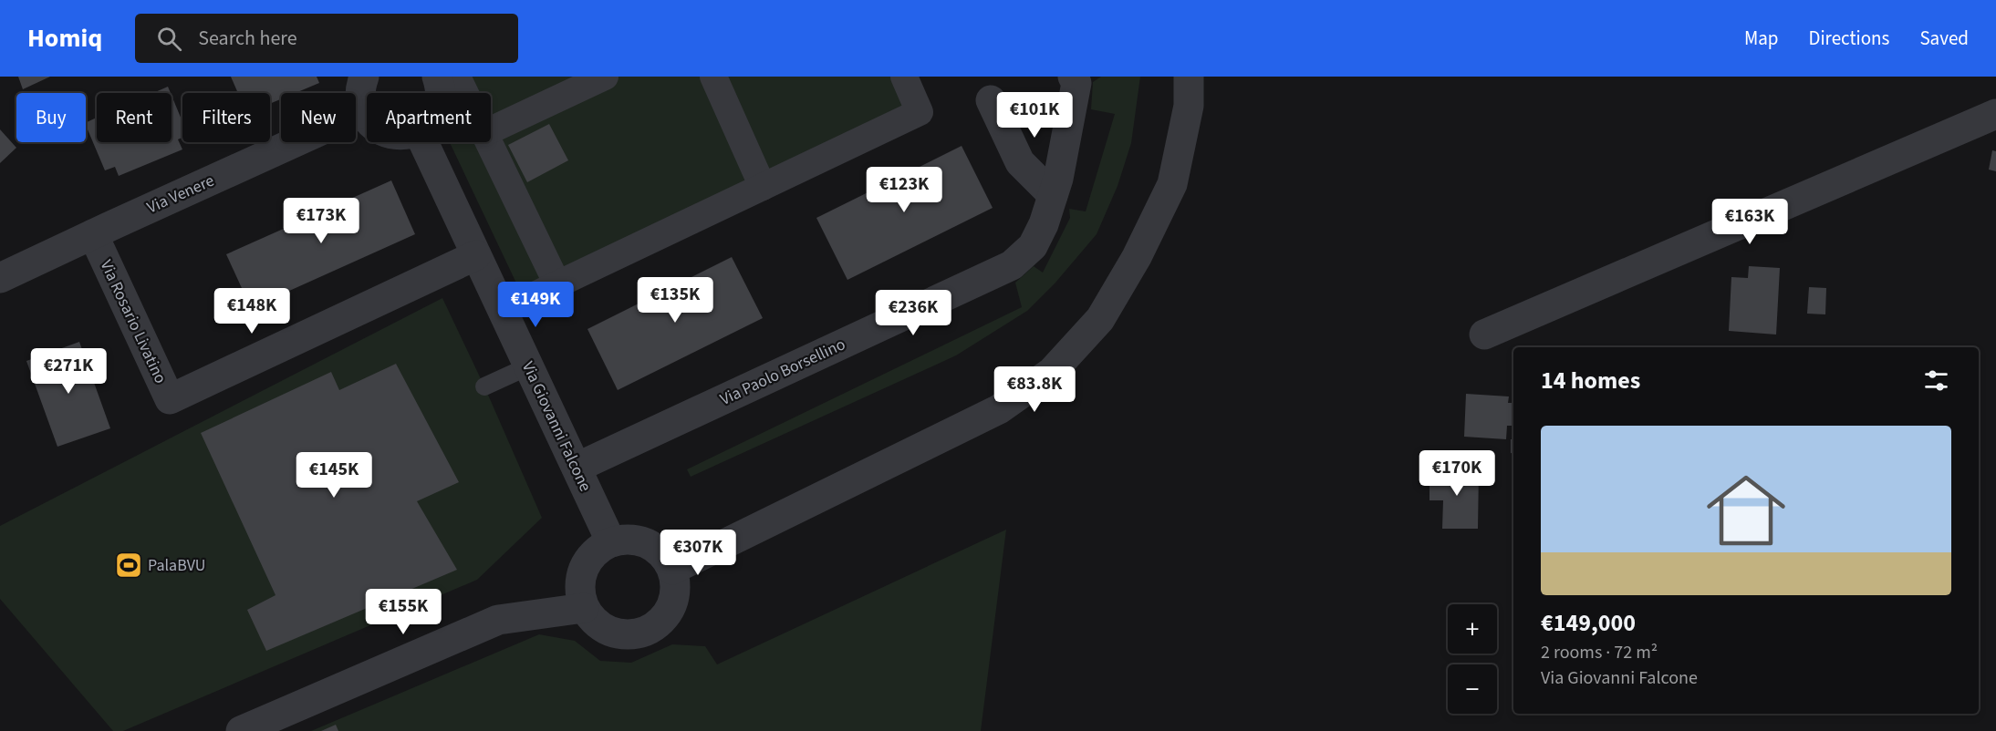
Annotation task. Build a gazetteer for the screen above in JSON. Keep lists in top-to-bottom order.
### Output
{
  "streets": {
    "street": [
      "Via Venere",
      "Via Rosario Livatino",
      "Via Paolo Borsellino",
      "Via Giovanni Falcone"
    ]
  },
  "crossings": [
    ["Via Venere", "Via Rosario Livatino"],
    ["Via Rosario Livatino", "Via Giovanni Falcone"],
    ["Via Paolo Borsellino", "Via Giovanni Falcone"]
  ],
  "places": {
    "sports": ["PalaBVU"]
  },
  "page": {
    "header": "Homiq",
    "search": "Search here",
    "nav": ["Map", "Directions", "Saved"],
    "price": [
      "€101K",
      "€123K",
      "€173K",
      "€163K",
      "€135K",
      "€149K",
      "€148K",
      "€236K",
      "€271K",
      "€83.8K",
      "€170K",
      "€145K",
      "€307K",
      "€155K"
    ],
    "chip": [
      "Buy",
      "Rent",
      "Filters",
      "New",
      "Apartment"
    ],
    "heading": "14 homes",
    "list": [
      {
        "name": "€149,000",
        "note": "2 rooms · 72 m² · Via Giovanni Falcone"
      }
    ],
    "map_buttons": ["+", "−"]
  }
}
